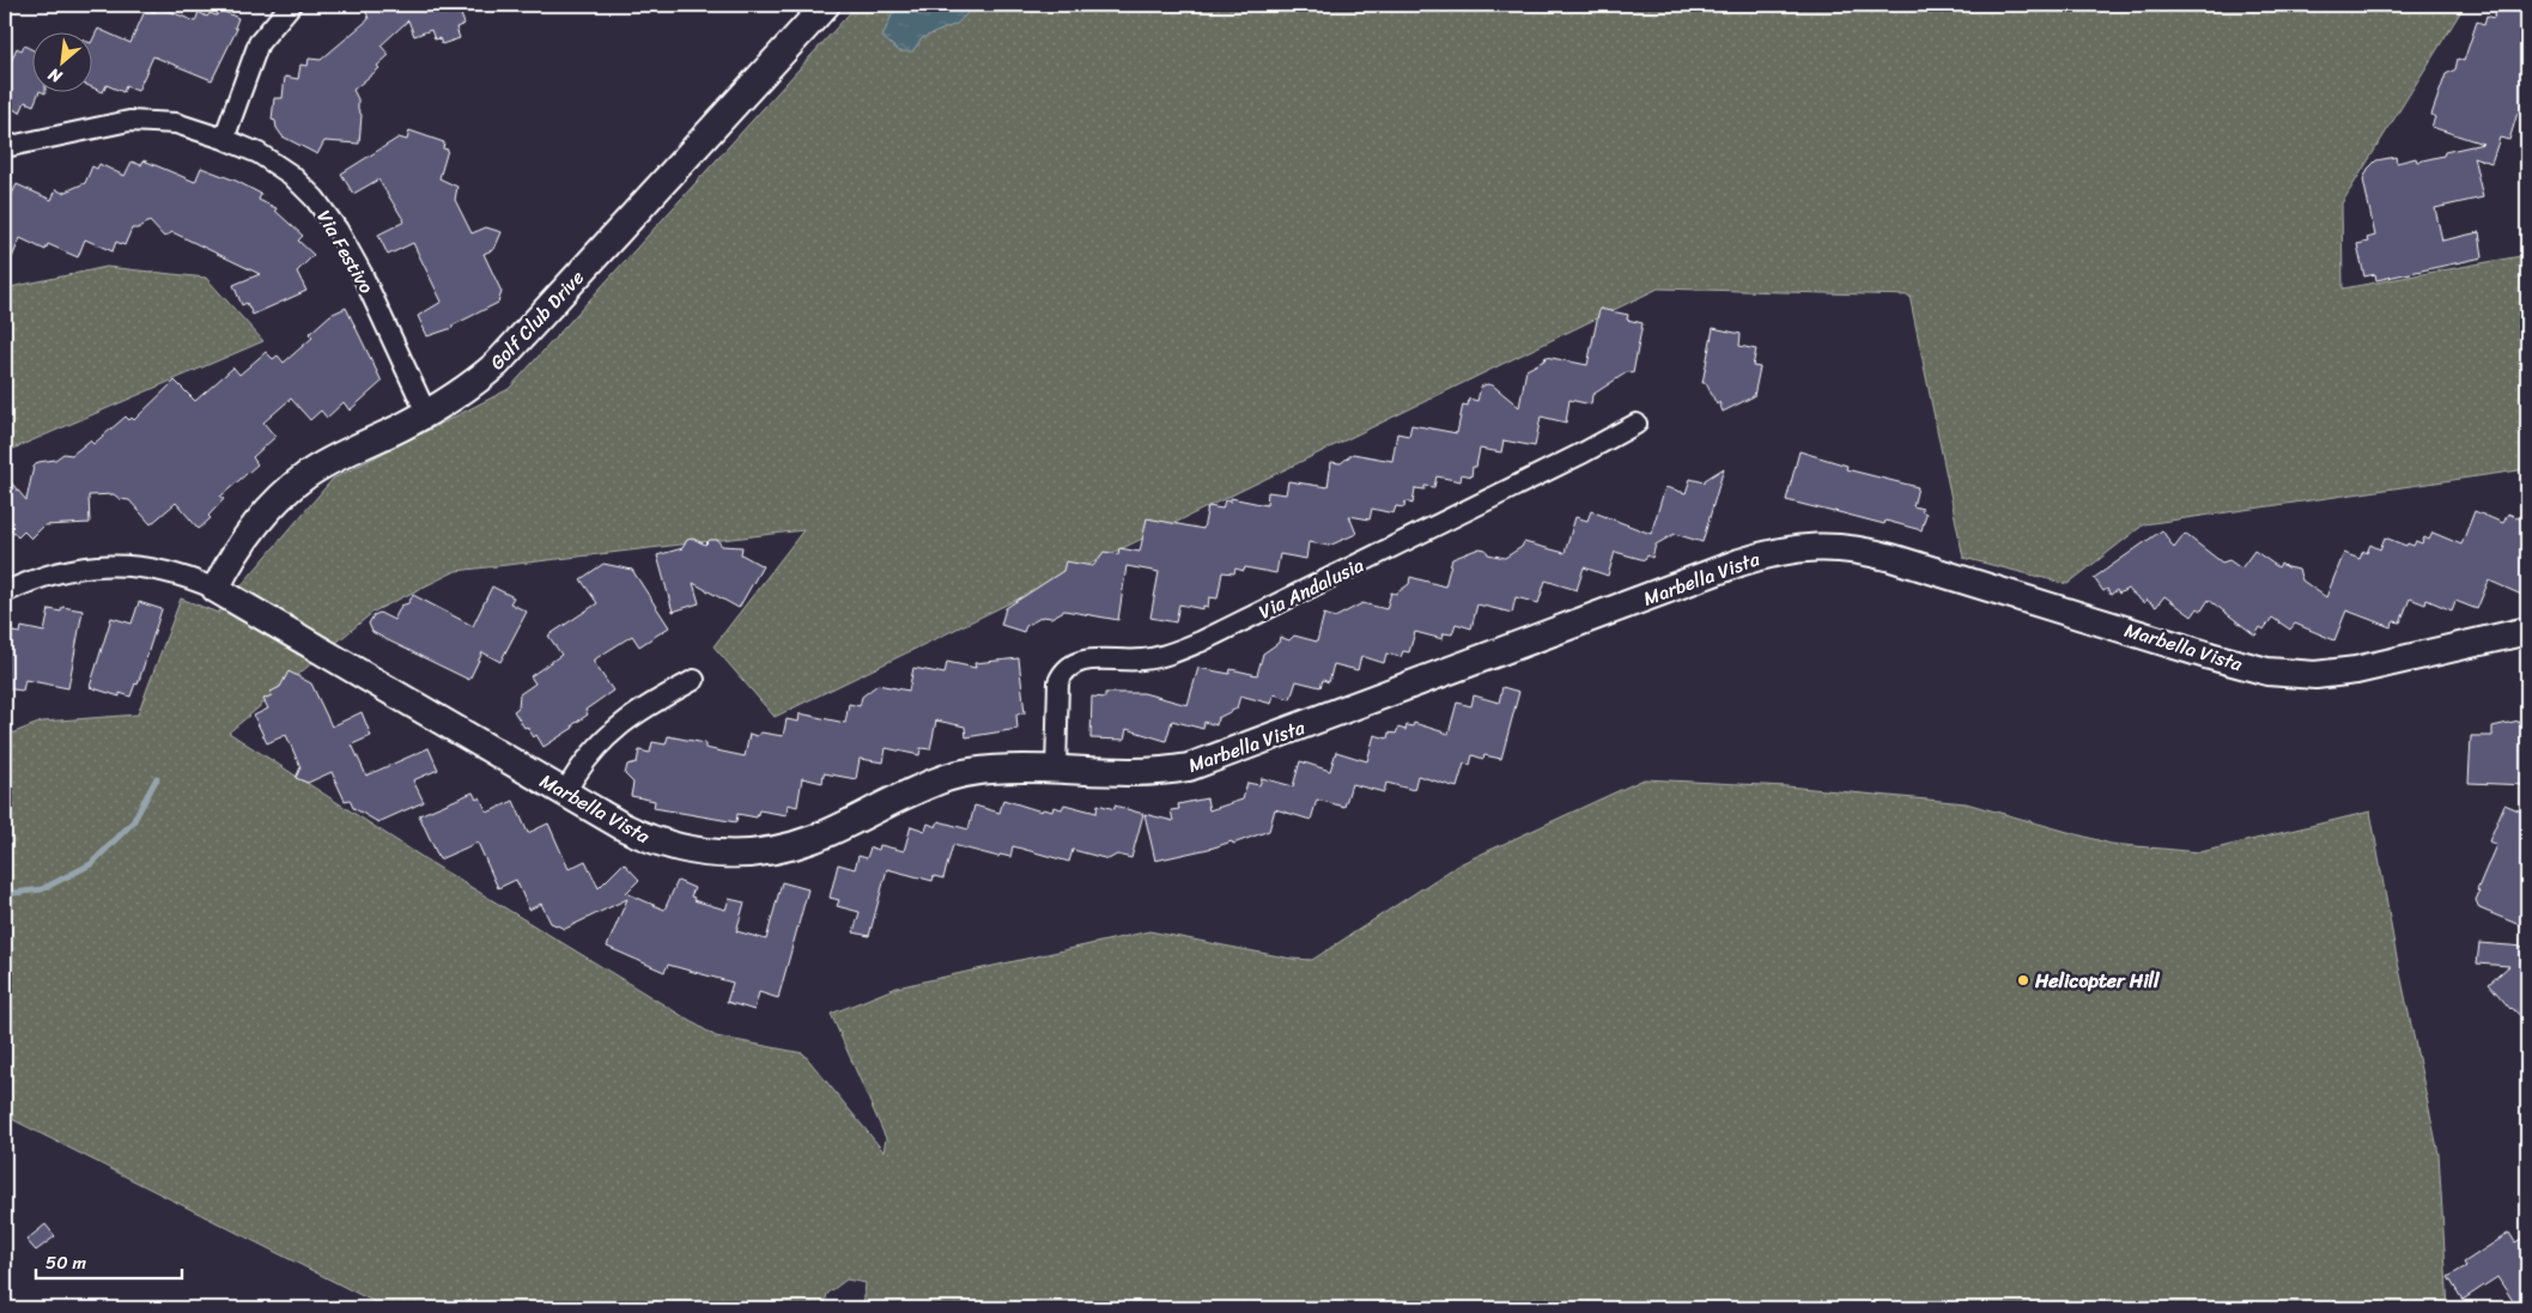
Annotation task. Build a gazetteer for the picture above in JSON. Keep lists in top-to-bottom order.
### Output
{
  "streets": {
    "street": [
      "Via Festivo",
      "Golf Club Drive",
      "Marbella Vista",
      "Via Andalusia"
    ]
  },
  "crossings": [
    ["Via Festivo", "Golf Club Drive"],
    ["Golf Club Drive", "Marbella Vista"],
    ["Marbella Vista", "Via Andalusia"]
  ],
  "places": ["Helicopter Hill"],
  "scale_bar": "50 m",
  "north": "bottom left"
}
